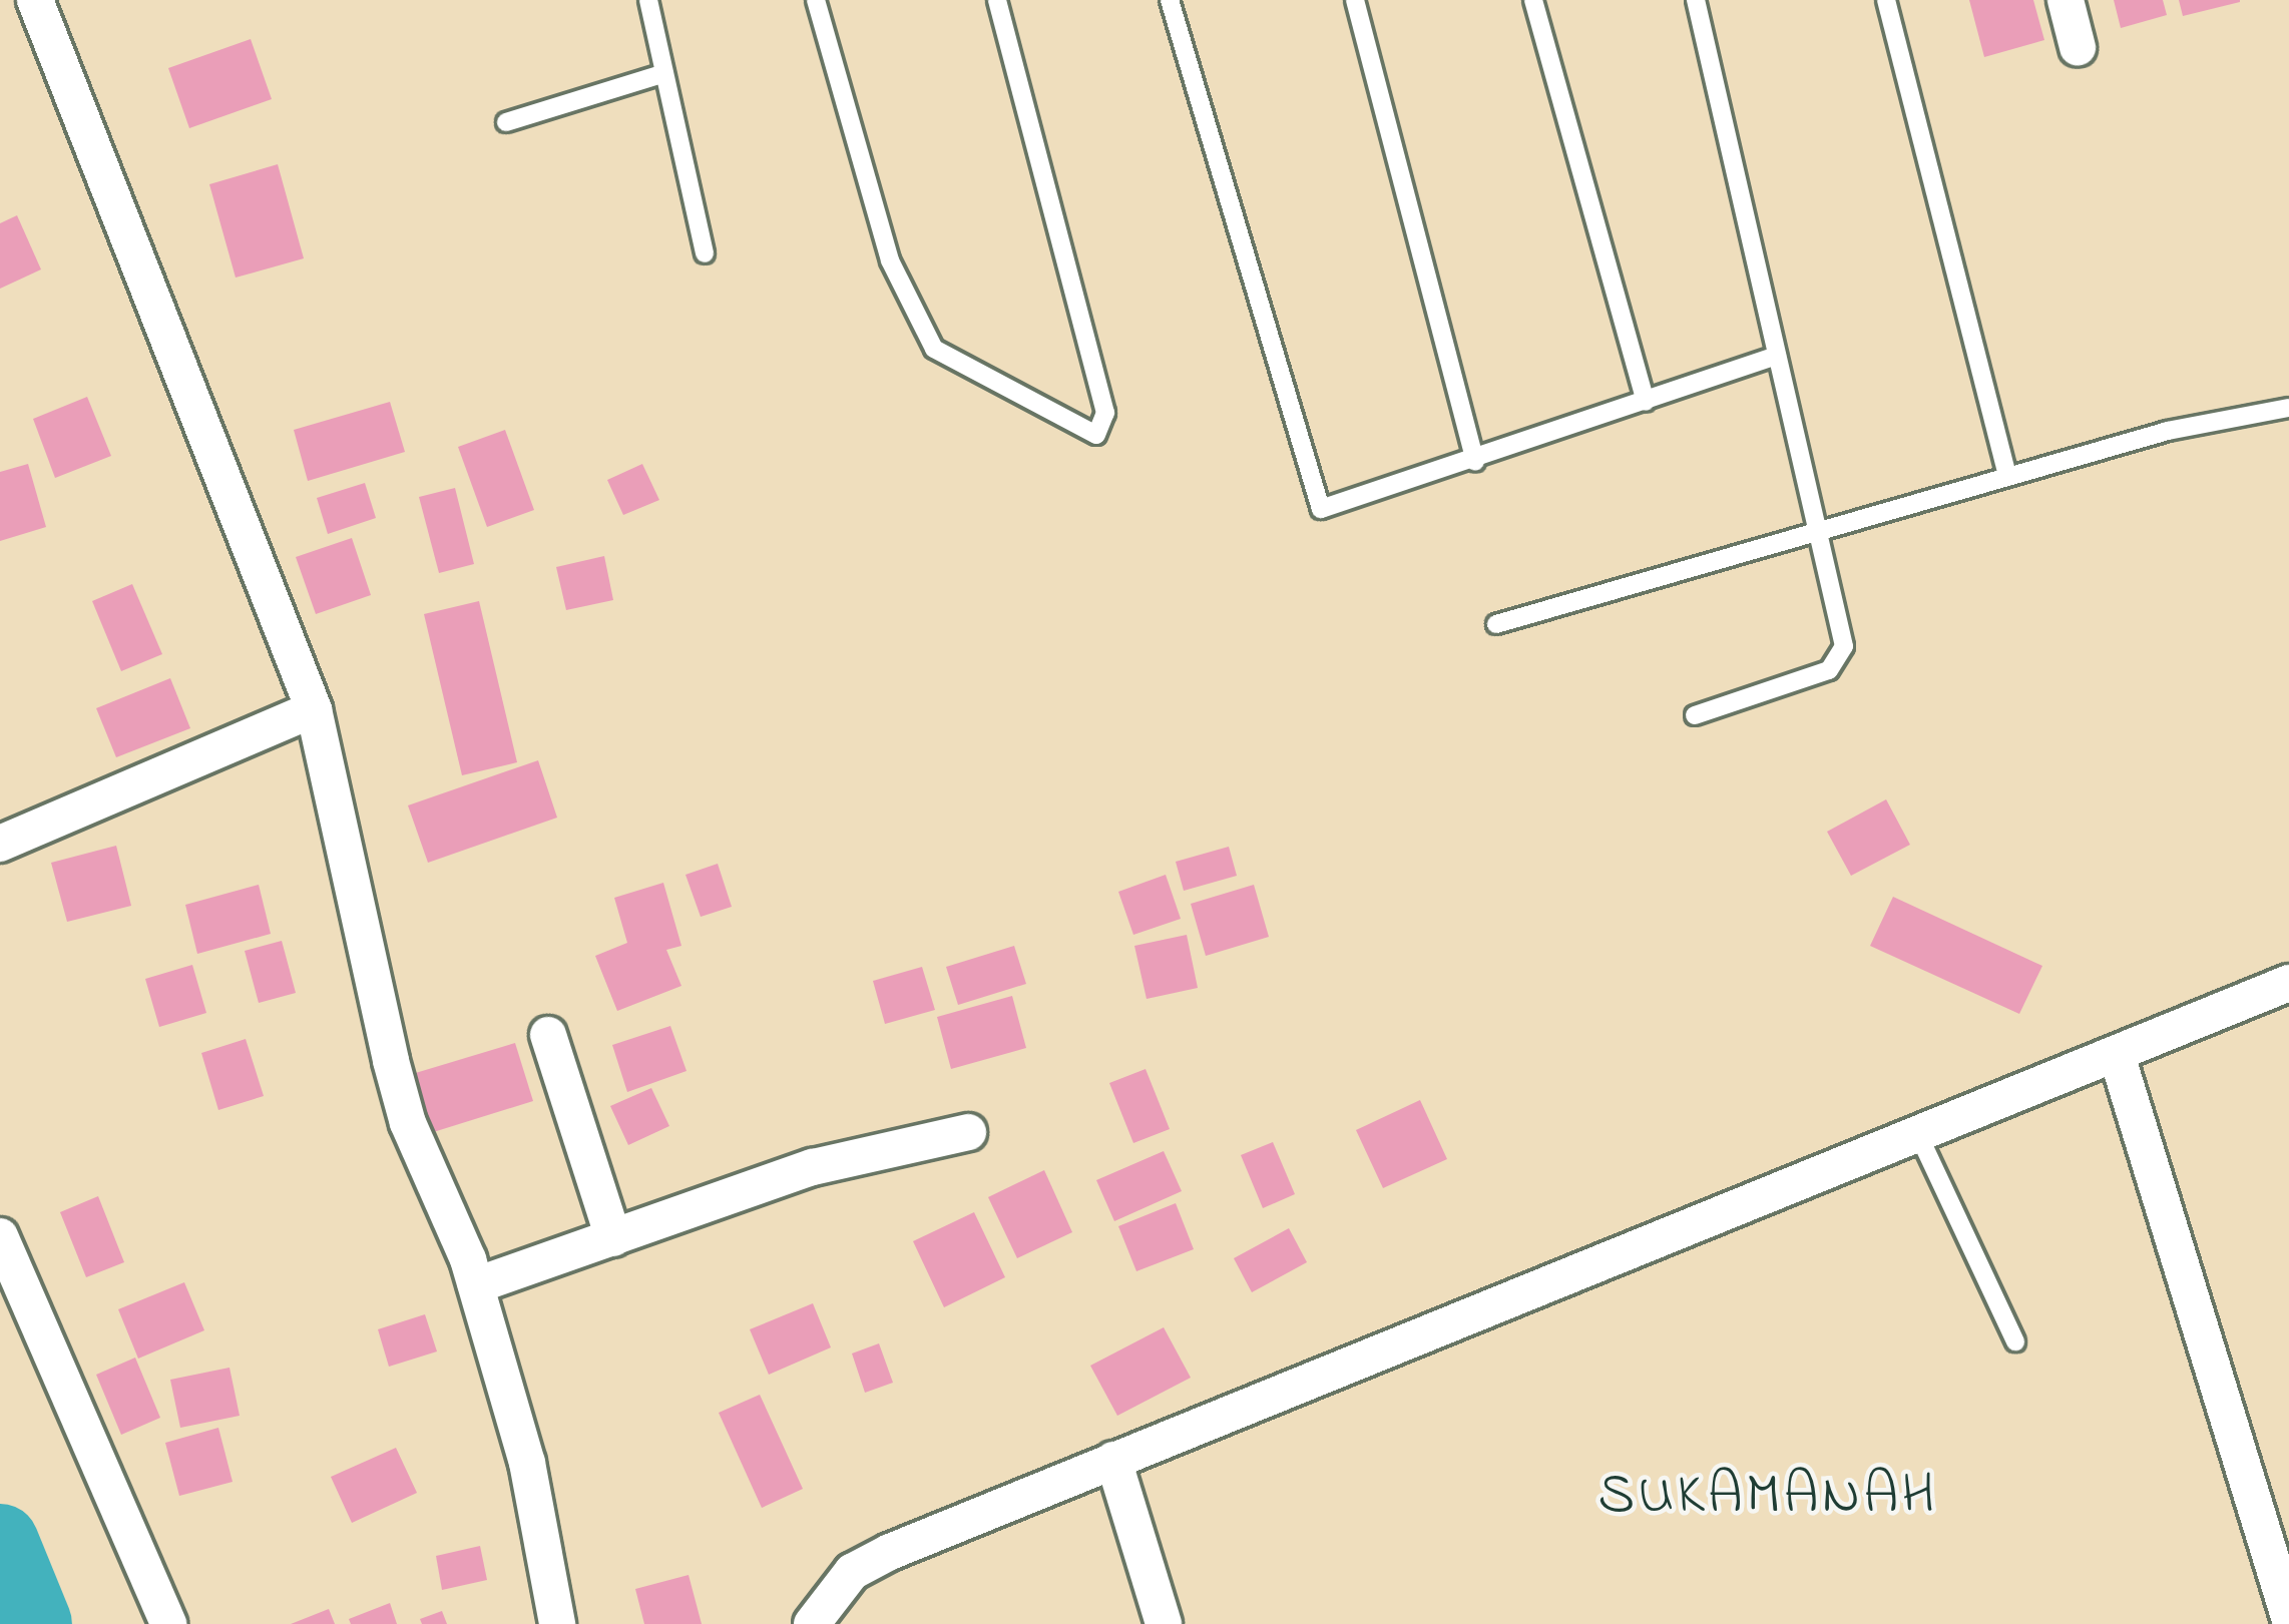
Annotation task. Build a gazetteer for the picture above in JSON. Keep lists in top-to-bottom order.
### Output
{
  "districts": ["SUKAMANAH"]
}
